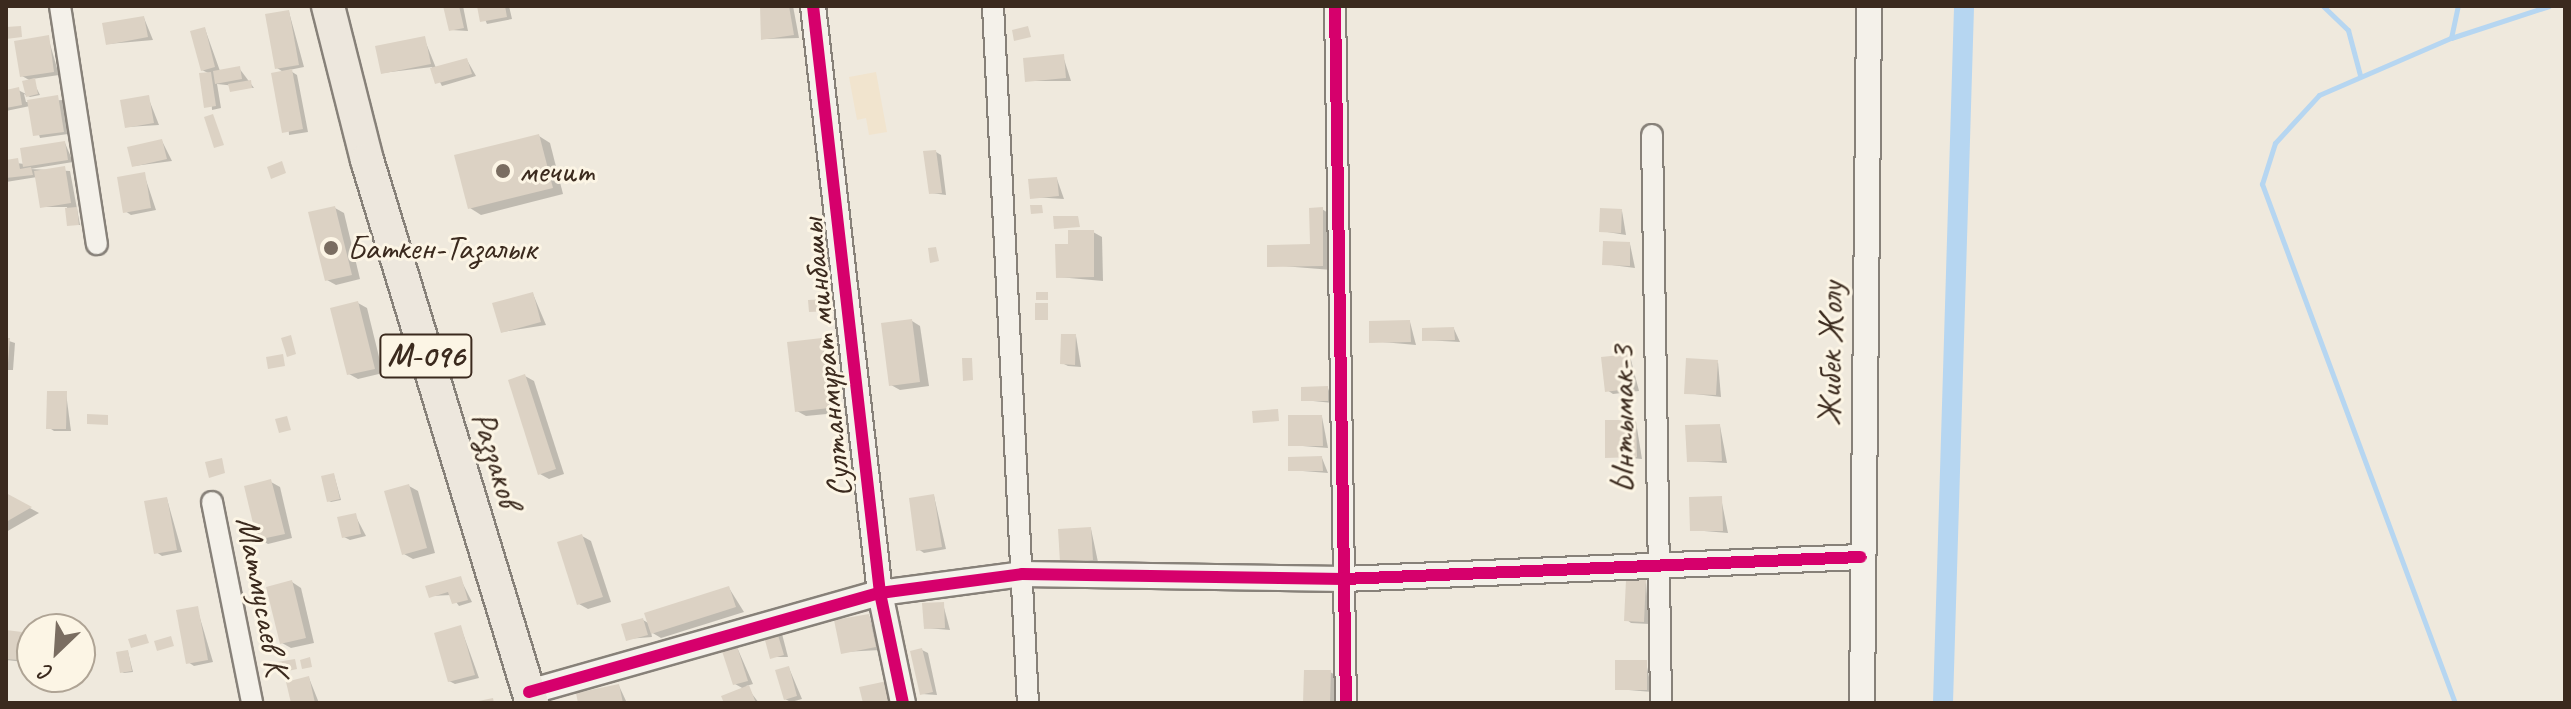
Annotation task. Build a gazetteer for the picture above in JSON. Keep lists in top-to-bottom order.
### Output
{
  "streets": {
    "main road": ["М-096", "Раззаков"],
    "street": [
      "Жибек Жолу",
      "Султанмурат минбашы",
      "Ынтымак-3",
      "Матмусаев К"
    ]
  },
  "places": ["мечит", "Баткен-Тазалык"],
  "north": "bottom left"
}
